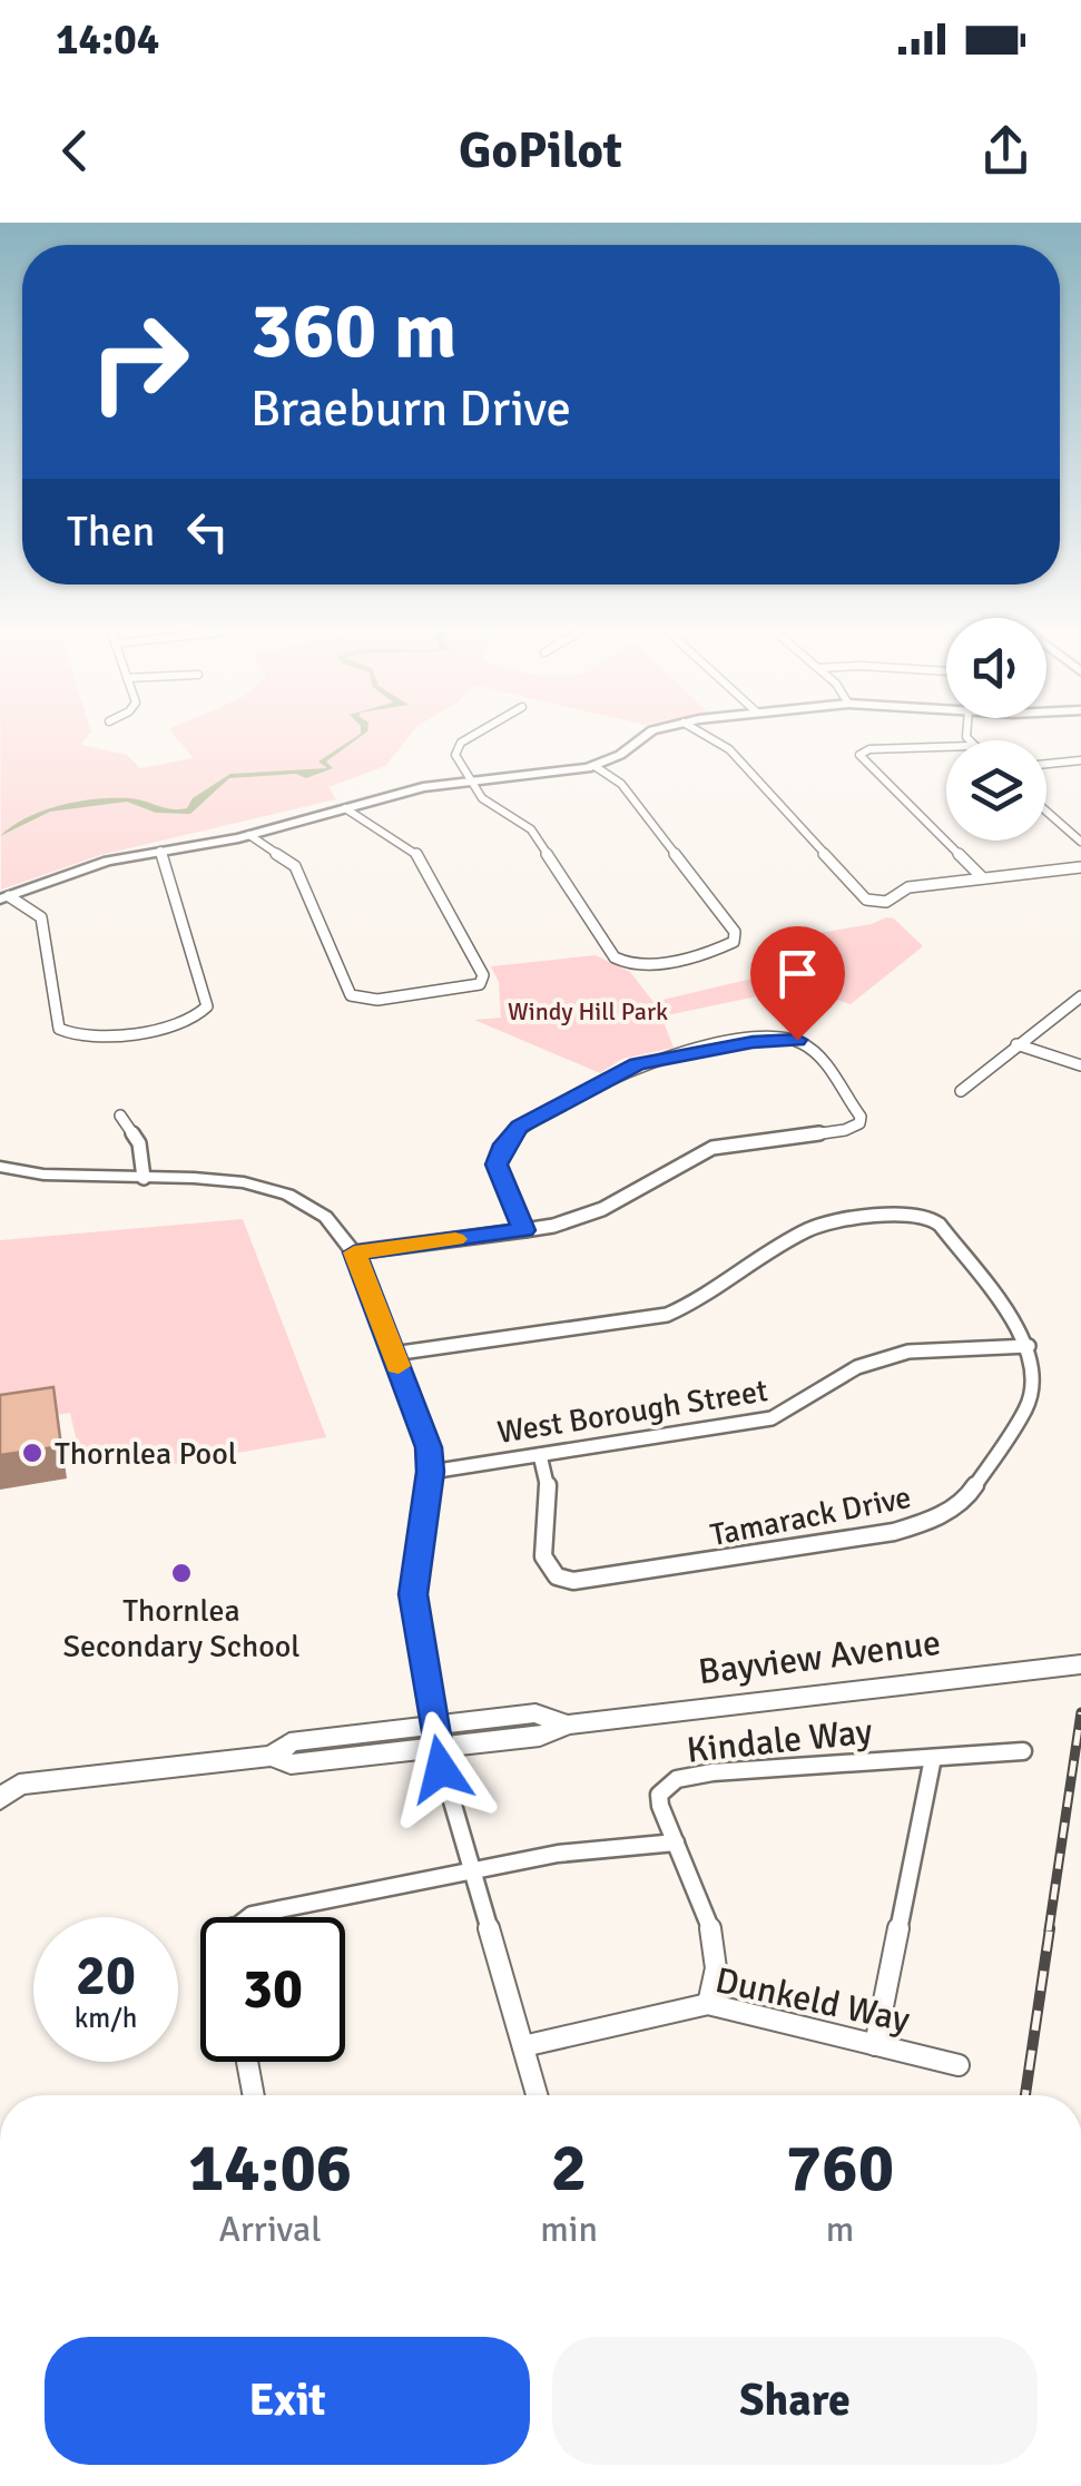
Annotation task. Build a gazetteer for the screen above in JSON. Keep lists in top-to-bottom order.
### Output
{
  "streets": {
    "main road": ["Bayview Avenue"],
    "street": [
      "West Borough Street",
      "Tamarack Drive",
      "Kindale Way",
      "Dunkeld Way"
    ]
  },
  "crossings": [
    ["West Borough Street", "Tamarack Drive"],
    ["Kindale Way", "Dunkeld Way"]
  ],
  "parks": ["Windy Hill Park"],
  "places": ["Thornlea Pool", "Thornlea Secondary School"],
  "page": {
    "status": "14:04",
    "header": "GoPilot",
    "turn": ["360 m", "Braeburn Drive"],
    "then": "Then",
    "speed": "20 km/h",
    "limit": "30",
    "eta": [
      "14:06",
      "Arrival",
      "2",
      "min",
      "760",
      "m"
    ],
    "buttons": ["Exit", "Share"]
  }
}
